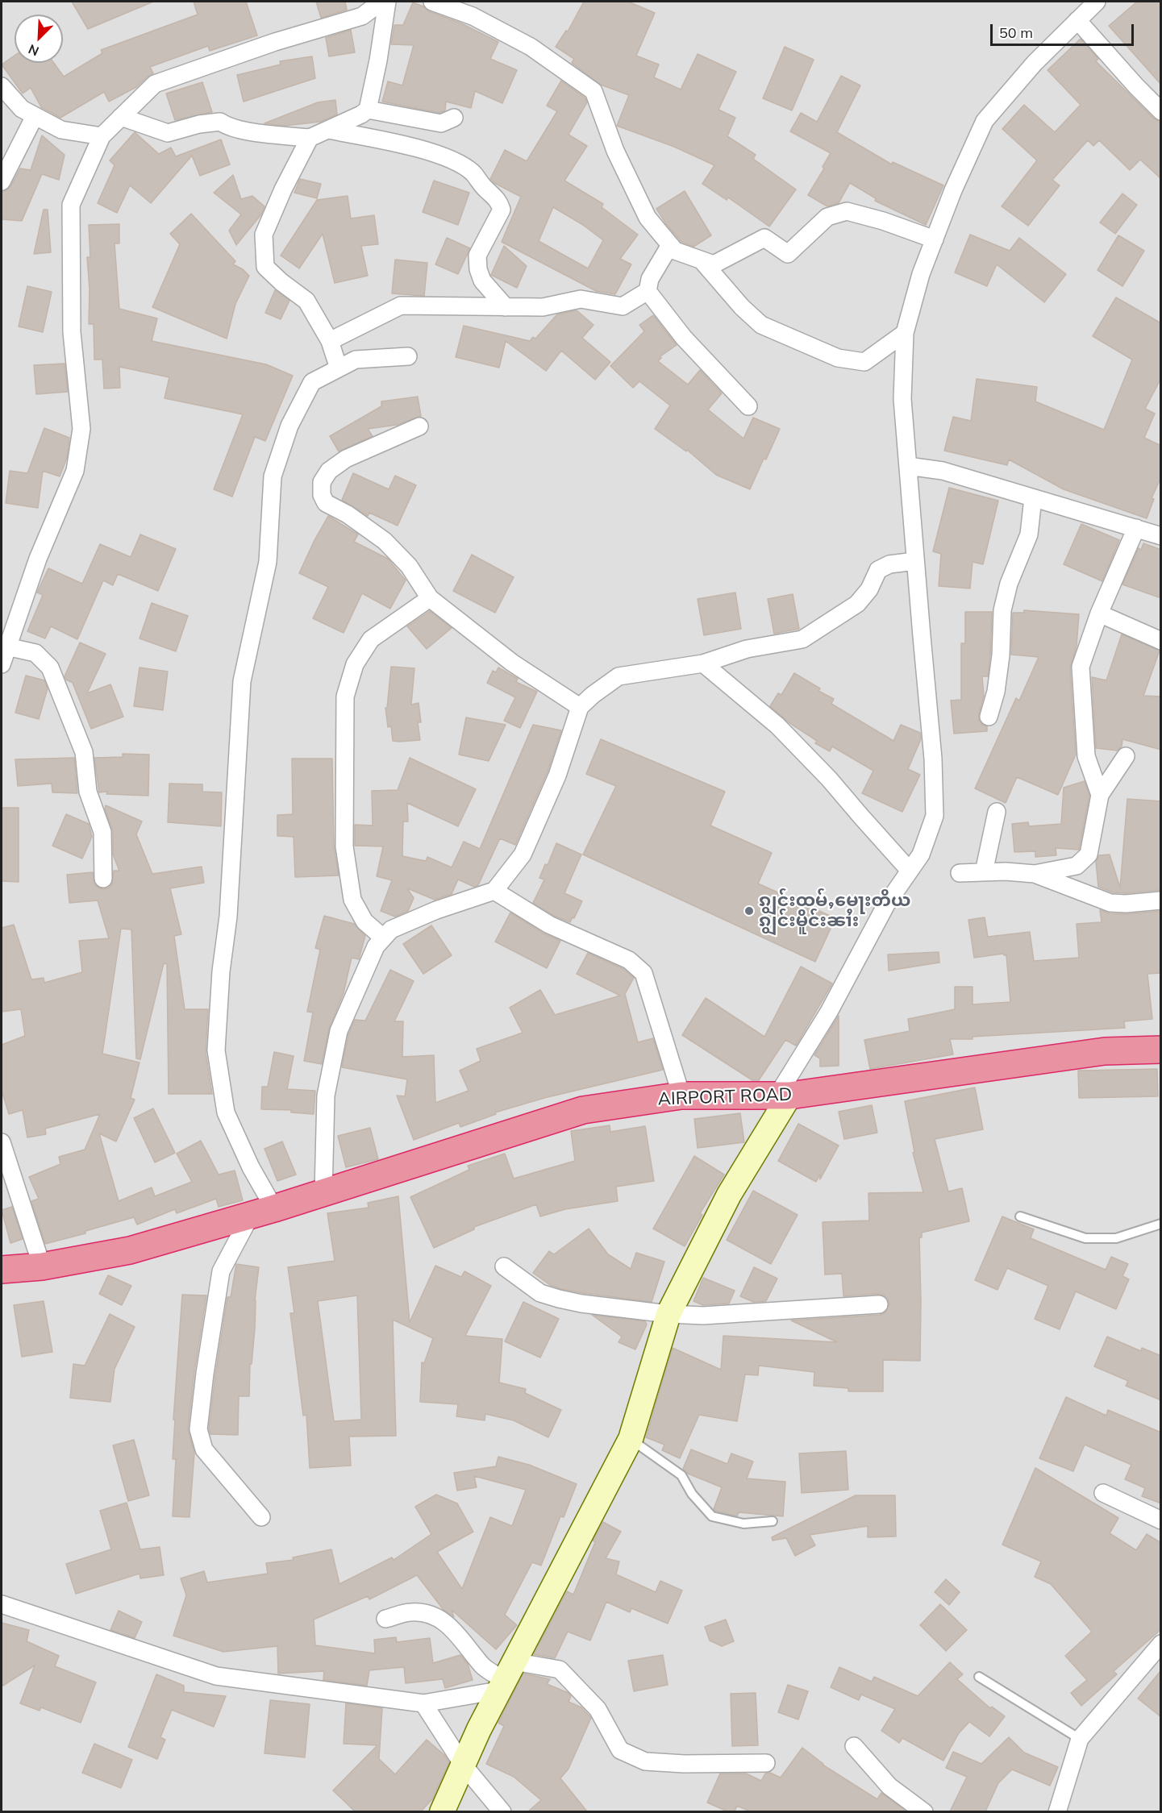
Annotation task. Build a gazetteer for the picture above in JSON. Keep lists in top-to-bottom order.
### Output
{
  "streets": {
    "highway": ["AIRPORT ROAD"]
  },
  "places": ["ၵျွင်းထမ်ႇမေႃးတိယ ၵျွင်းမိူင်းၼၢႆး"],
  "scale_bar": "50 m",
  "north": "bottom left"
}
